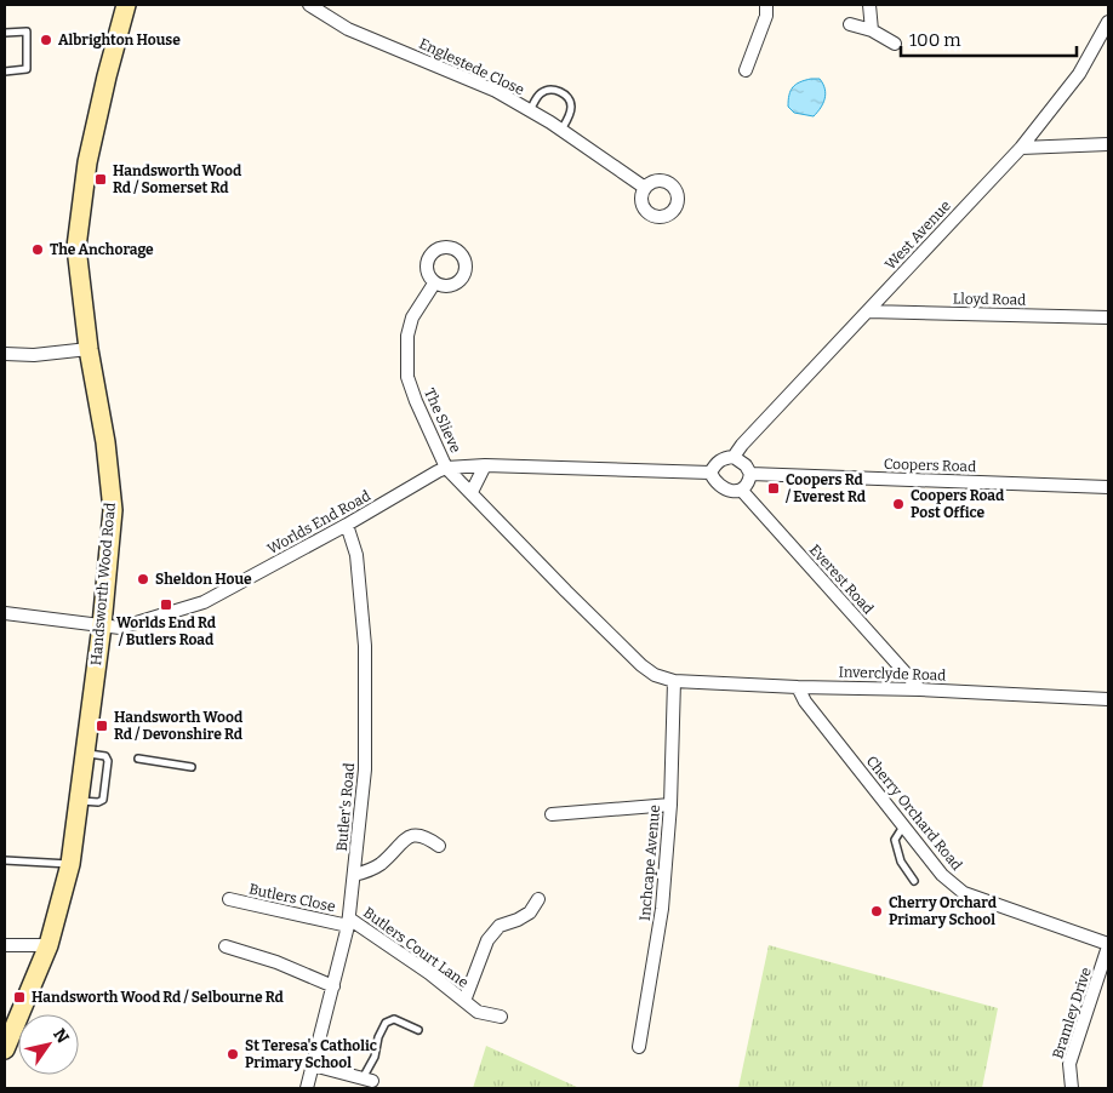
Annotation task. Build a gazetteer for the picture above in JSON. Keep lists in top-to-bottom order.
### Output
{
  "streets": {
    "main road": ["Handsworth Wood Road"],
    "street": [
      "Englestede Close",
      "West Avenue",
      "Lloyd Road",
      "The Slieve",
      "Coopers Road",
      "Worlds End Road",
      "Everest Road",
      "Inverclyde Road",
      "Butler's Road",
      "Cherry Orchard Road",
      "Inchcape Avenue",
      "Butlers Close",
      "Butlers Court Lane",
      "Bramley Drive"
    ]
  },
  "crossings": [
    ["West Avenue", "Lloyd Road"],
    ["West Avenue", "Coopers Road"],
    ["West Avenue", "Everest Road"],
    ["The Slieve", "Worlds End Road"],
    ["Coopers Road", "Everest Road"],
    ["Worlds End Road", "Handsworth Wood Road"],
    ["Worlds End Road", "Butler's Road"],
    ["Everest Road", "Inverclyde Road"],
    ["Inverclyde Road", "Cherry Orchard Road"],
    ["Inverclyde Road", "Inchcape Avenue"],
    ["Butler's Road", "Butlers Close"],
    ["Butler's Road", "Butlers Court Lane"],
    ["Cherry Orchard Road", "Bramley Drive"],
    ["Butlers Close", "Butlers Court Lane"]
  ],
  "places": {
    "other": [
      "Albrighton House",
      "The Anchorage",
      "Coopers Road Post Office",
      "Sheldon Houe",
      "Cherry Orchard Primary School",
      "St Teresa's Catholic Primary School"
    ],
    "transit": [
      "Handsworth Wood Rd / Somerset Rd",
      "Coopers Rd / Everest Rd",
      "Worlds End Rd / Butlers Road",
      "Handsworth Wood Rd / Devonshire Rd",
      "Handsworth Wood Rd / Selbourne Rd"
    ]
  },
  "scale_bar": "100 m",
  "north": "top right"
}
